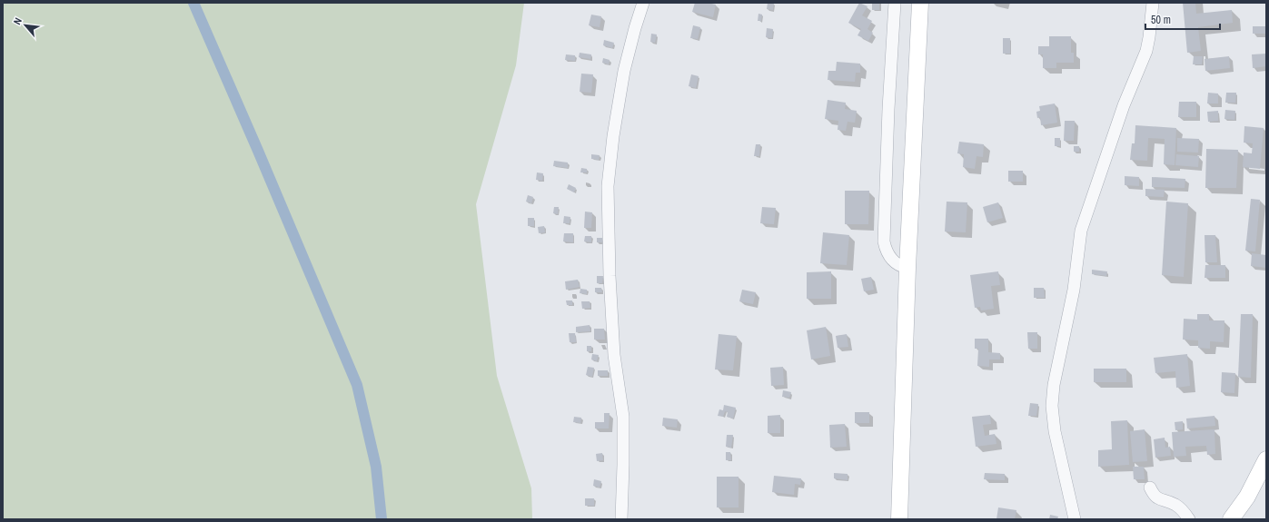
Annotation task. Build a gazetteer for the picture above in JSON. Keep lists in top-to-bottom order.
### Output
{
  "scale_bar": "50 m",
  "north": "top left"
}
